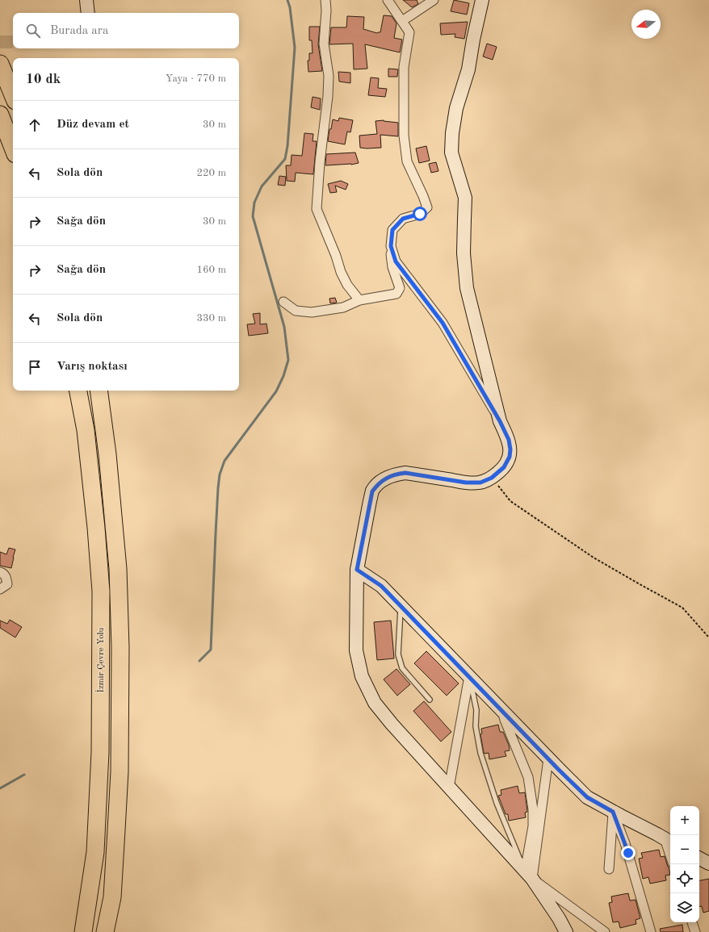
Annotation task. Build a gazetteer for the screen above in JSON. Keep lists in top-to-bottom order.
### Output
{
  "streets": {
    "highway": ["İzmir Çevre Yolu"]
  },
  "north": "left",
  "page": {
    "search": "Burada ara",
    "heading": ["10 dk", "Yaya · 770 m"],
    "list": [
      ["Düz devam et", "30 m"],
      ["Sola dön", "220 m"],
      ["Sağa dön", "30 m"],
      ["Sağa dön", "160 m"],
      ["Sola dön", "330 m"],
      "Varış noktası"
    ],
    "map_buttons": ["+", "−"]
  }
}
